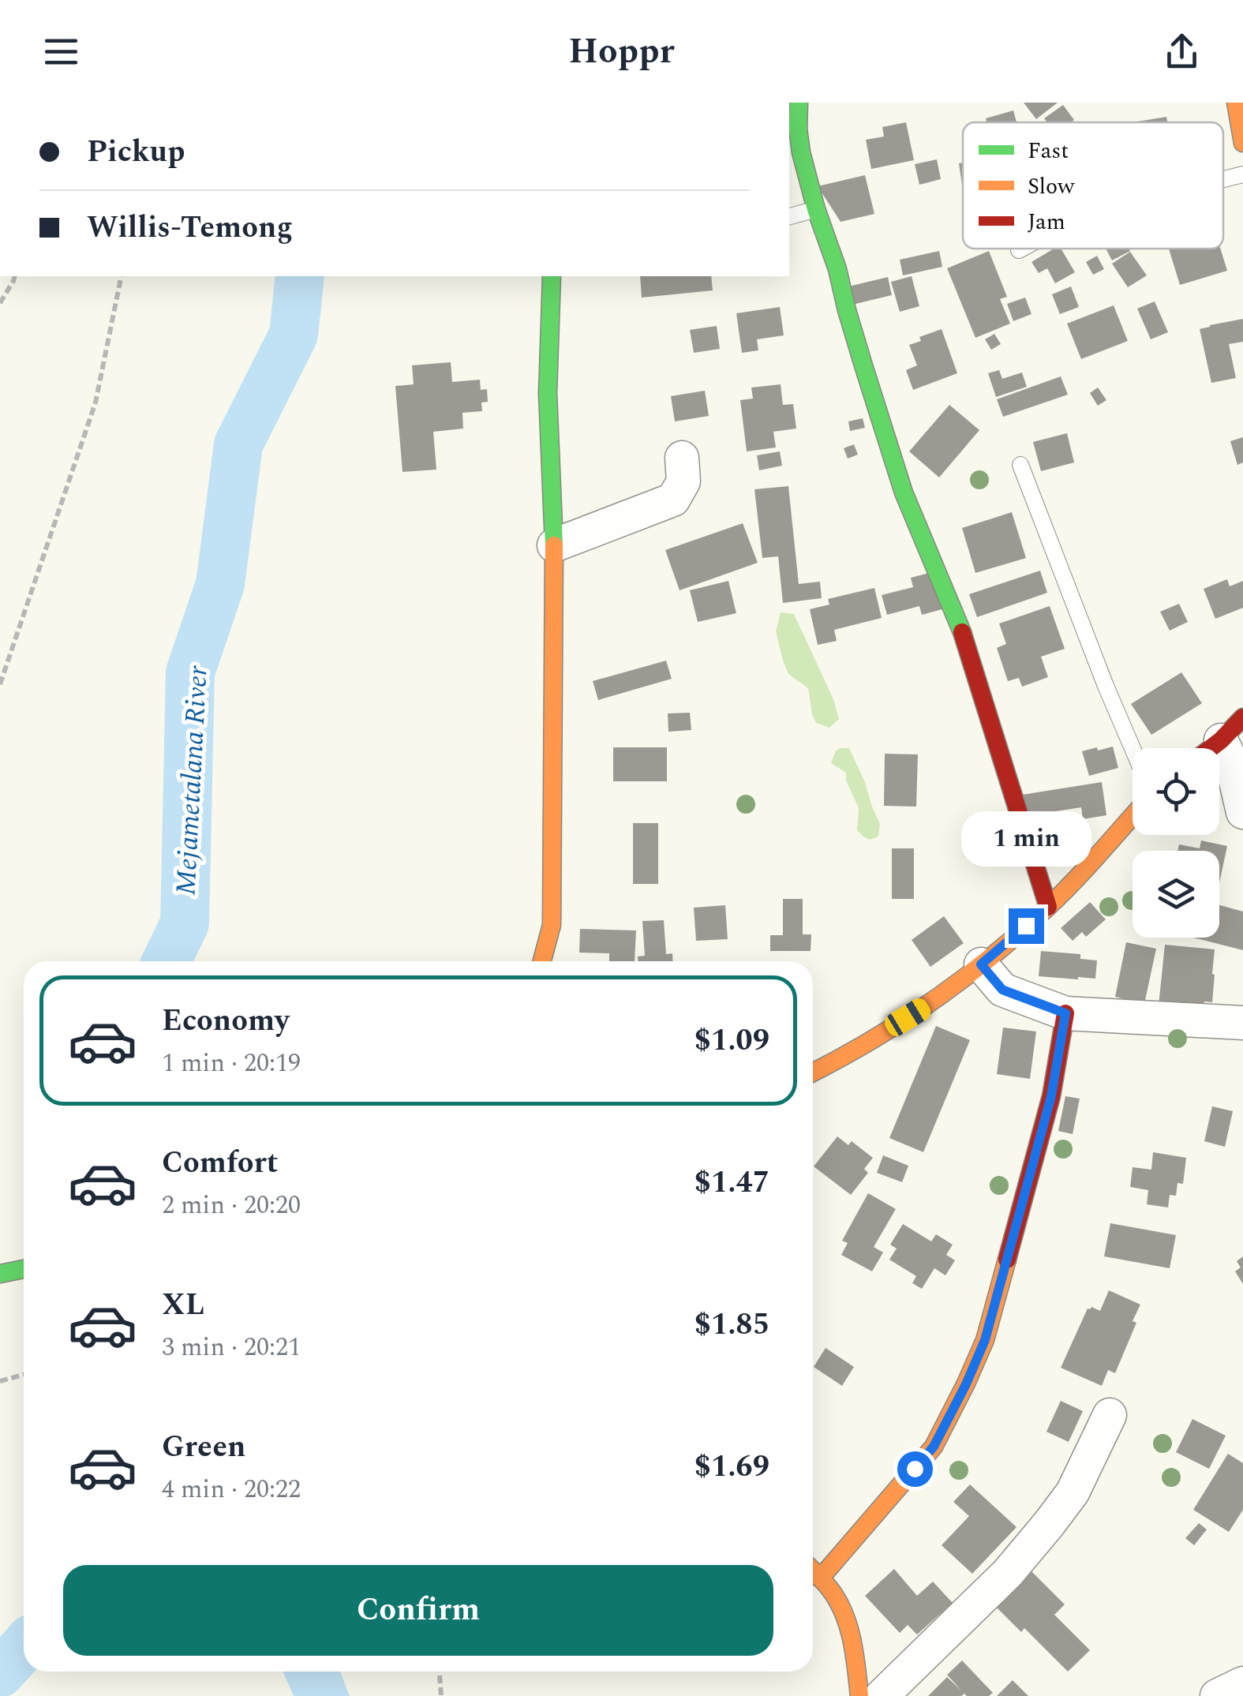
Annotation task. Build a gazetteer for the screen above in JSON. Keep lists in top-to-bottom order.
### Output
{
  "water": ["Mejametalana River"],
  "legend": ["Fast", "Slow", "Jam"],
  "page": {
    "header": "Hoppr",
    "banner": ["Pickup", "Willis-Temong"],
    "bubble": "1 min",
    "list": [
      {
        "name": "Economy",
        "note": "1 min · 20:19",
        "value": "$1.09"
      },
      {
        "name": "Comfort",
        "note": "2 min · 20:20",
        "value": "$1.47"
      },
      {
        "name": "XL",
        "note": "3 min · 20:21",
        "value": "$1.85"
      },
      {
        "name": "Green",
        "note": "4 min · 20:22",
        "value": "$1.69"
      }
    ],
    "buttons": "Confirm"
  }
}
